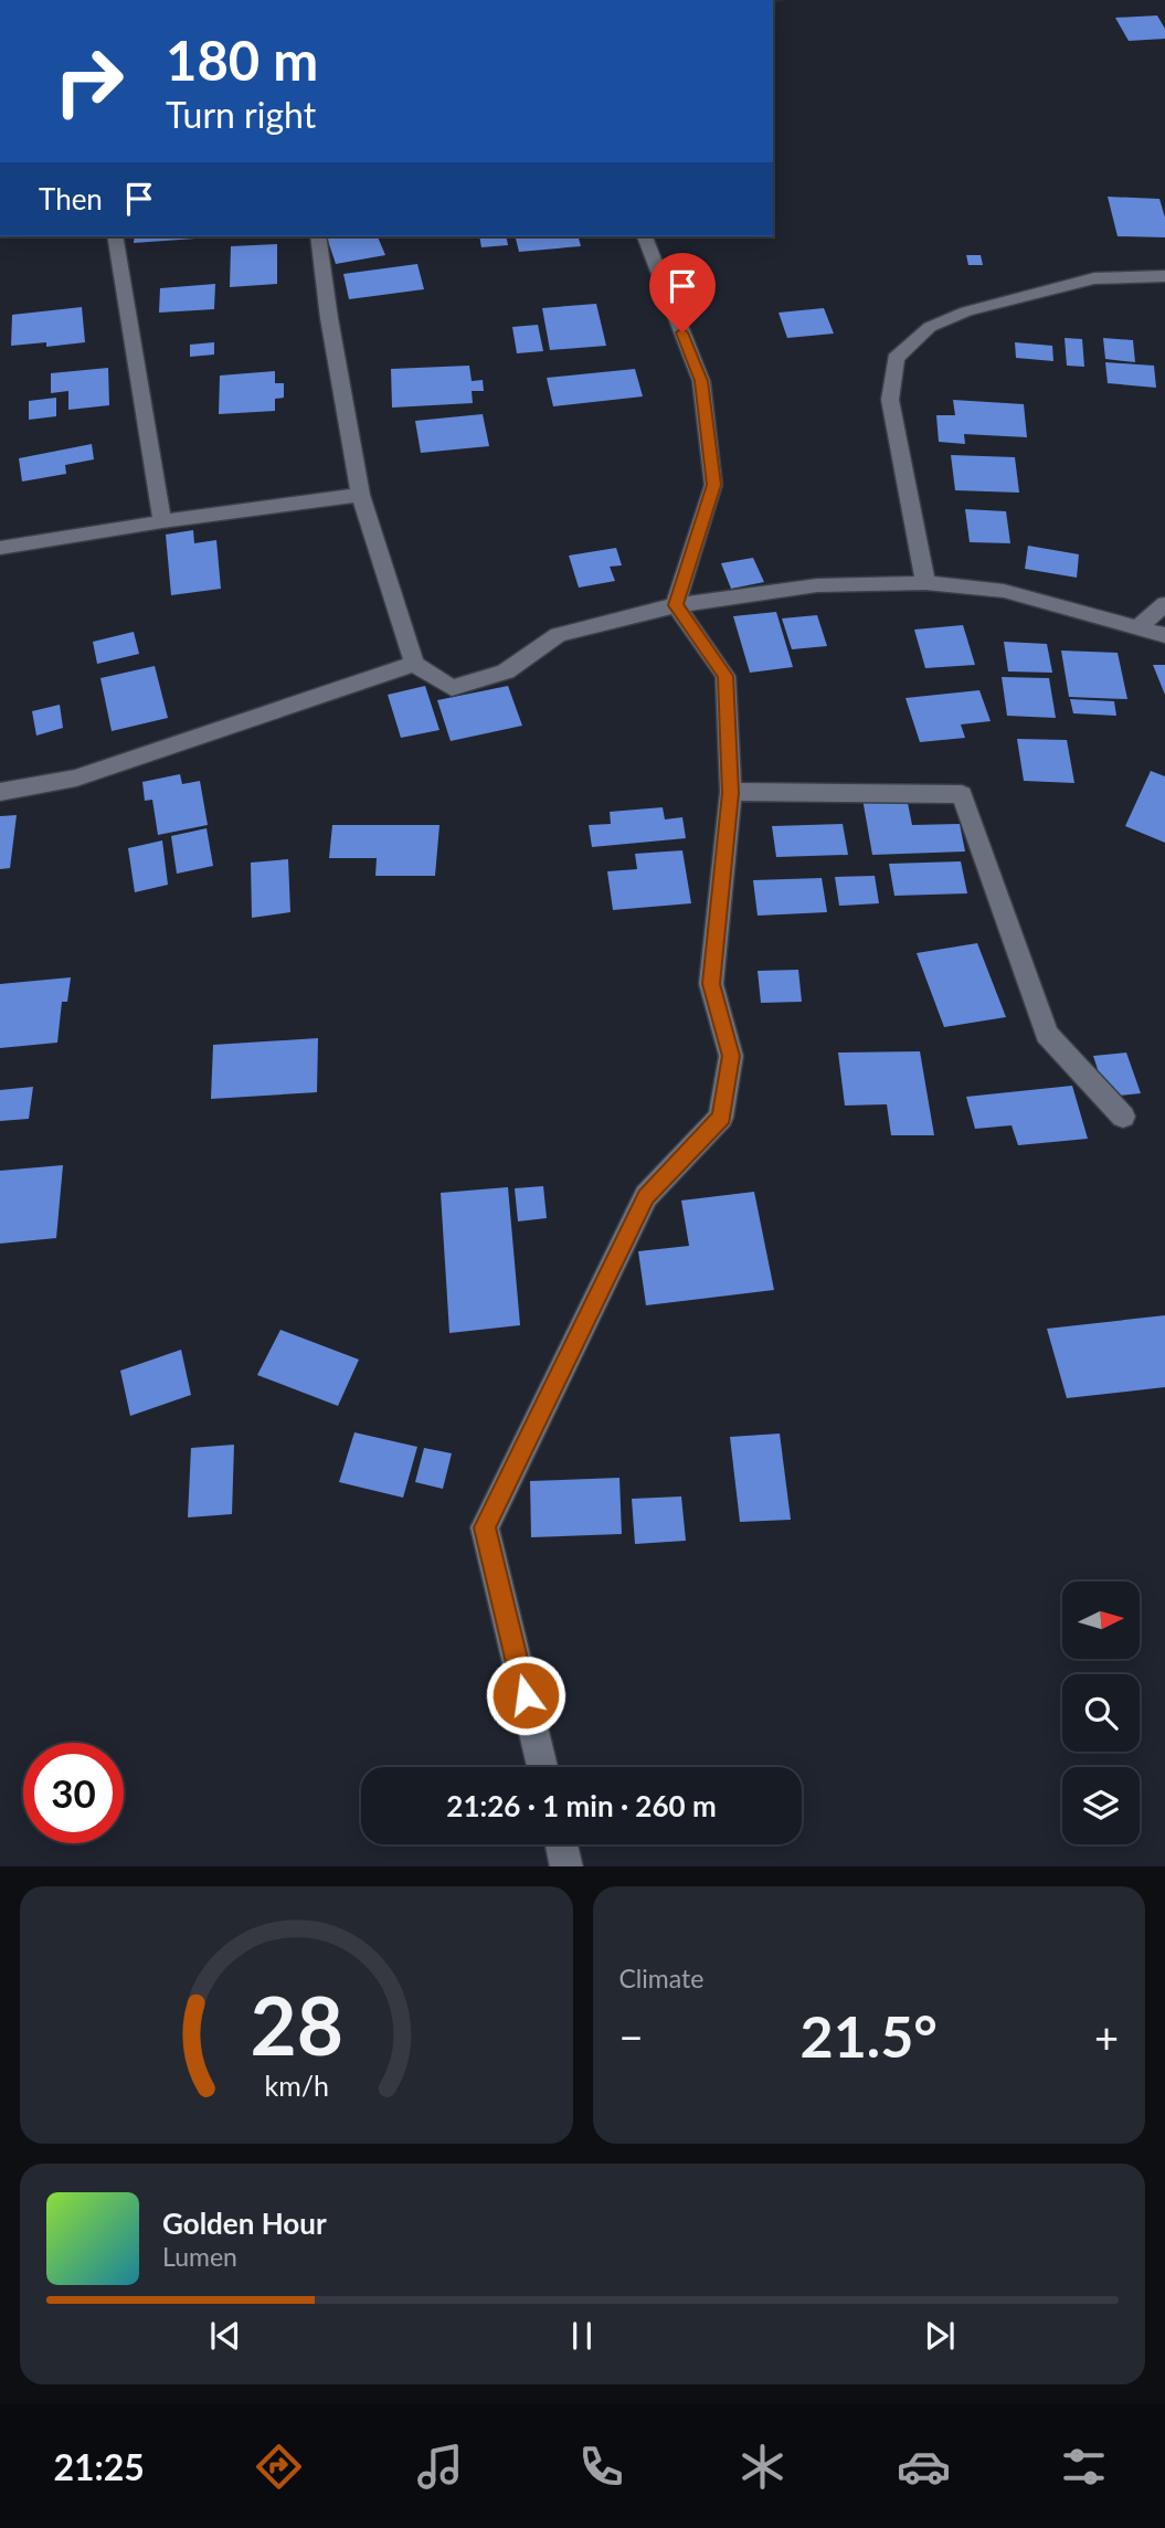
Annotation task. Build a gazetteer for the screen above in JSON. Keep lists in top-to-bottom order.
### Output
{
  "north": "right",
  "page": {
    "turn": ["180 m", "Turn right"],
    "then": "Then",
    "limit": "30",
    "trip": "21:26 · 1 min · 260 m",
    "tile": "Climate",
    "heat": ["−", "21.5°", "+"],
    "song": ["Golden Hour", "Lumen"],
    "tabs": "21:25",
    "gauge": ["28", "km/h"]
  }
}
